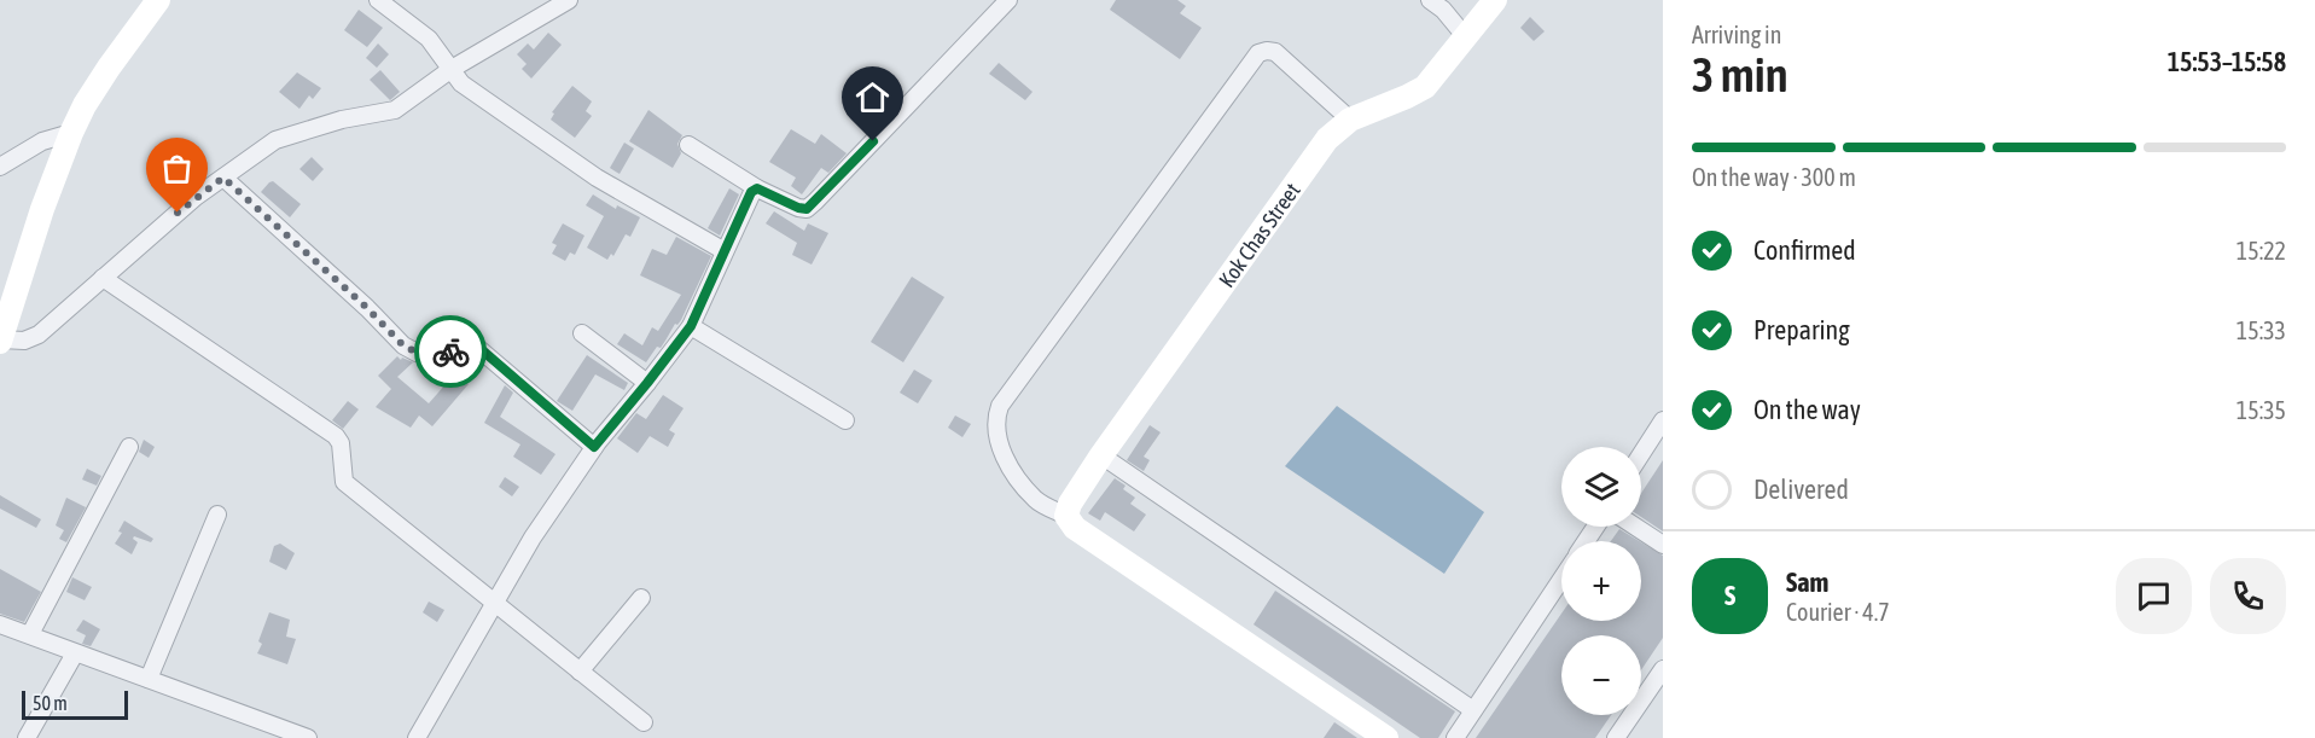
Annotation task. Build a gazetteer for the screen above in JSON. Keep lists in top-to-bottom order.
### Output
{
  "streets": {
    "street": ["Kok Chas Street"]
  },
  "scale_bar": "50 m",
  "page": {
    "heading": ["3 min", "Arriving in", "15:53–15:58"],
    "panel": ["Sam", "Courier · 4.7"],
    "bar": "On the way · 300 m",
    "list": [
      ["Confirmed", "15:22"],
      ["Preparing", "15:33"],
      ["On the way", "15:35"],
      "Delivered"
    ],
    "map_buttons": ["+", "−"],
    "round": "S",
    "scale": "50 m"
  }
}
